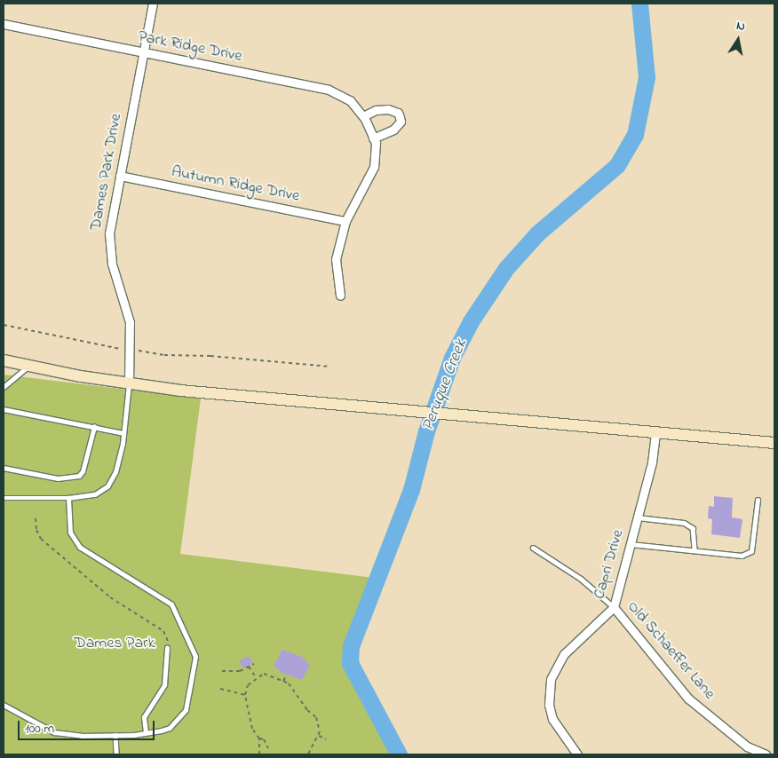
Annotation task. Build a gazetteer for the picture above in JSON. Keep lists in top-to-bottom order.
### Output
{
  "streets": {
    "street": [
      "Park Ridge Drive",
      "Dames Park Drive",
      "Autumn Ridge Drive",
      "Capri Drive",
      "Old Schaeffer Lane"
    ]
  },
  "crossings": [
    ["Park Ridge Drive", "Dames Park Drive"],
    ["Park Ridge Drive", "Autumn Ridge Drive"],
    ["Dames Park Drive", "Autumn Ridge Drive"],
    ["Capri Drive", "Old Schaeffer Lane"]
  ],
  "water": ["Peruque Creek"],
  "parks": ["Dames Park"],
  "scale_bar": "100 m",
  "north": "top"
}
